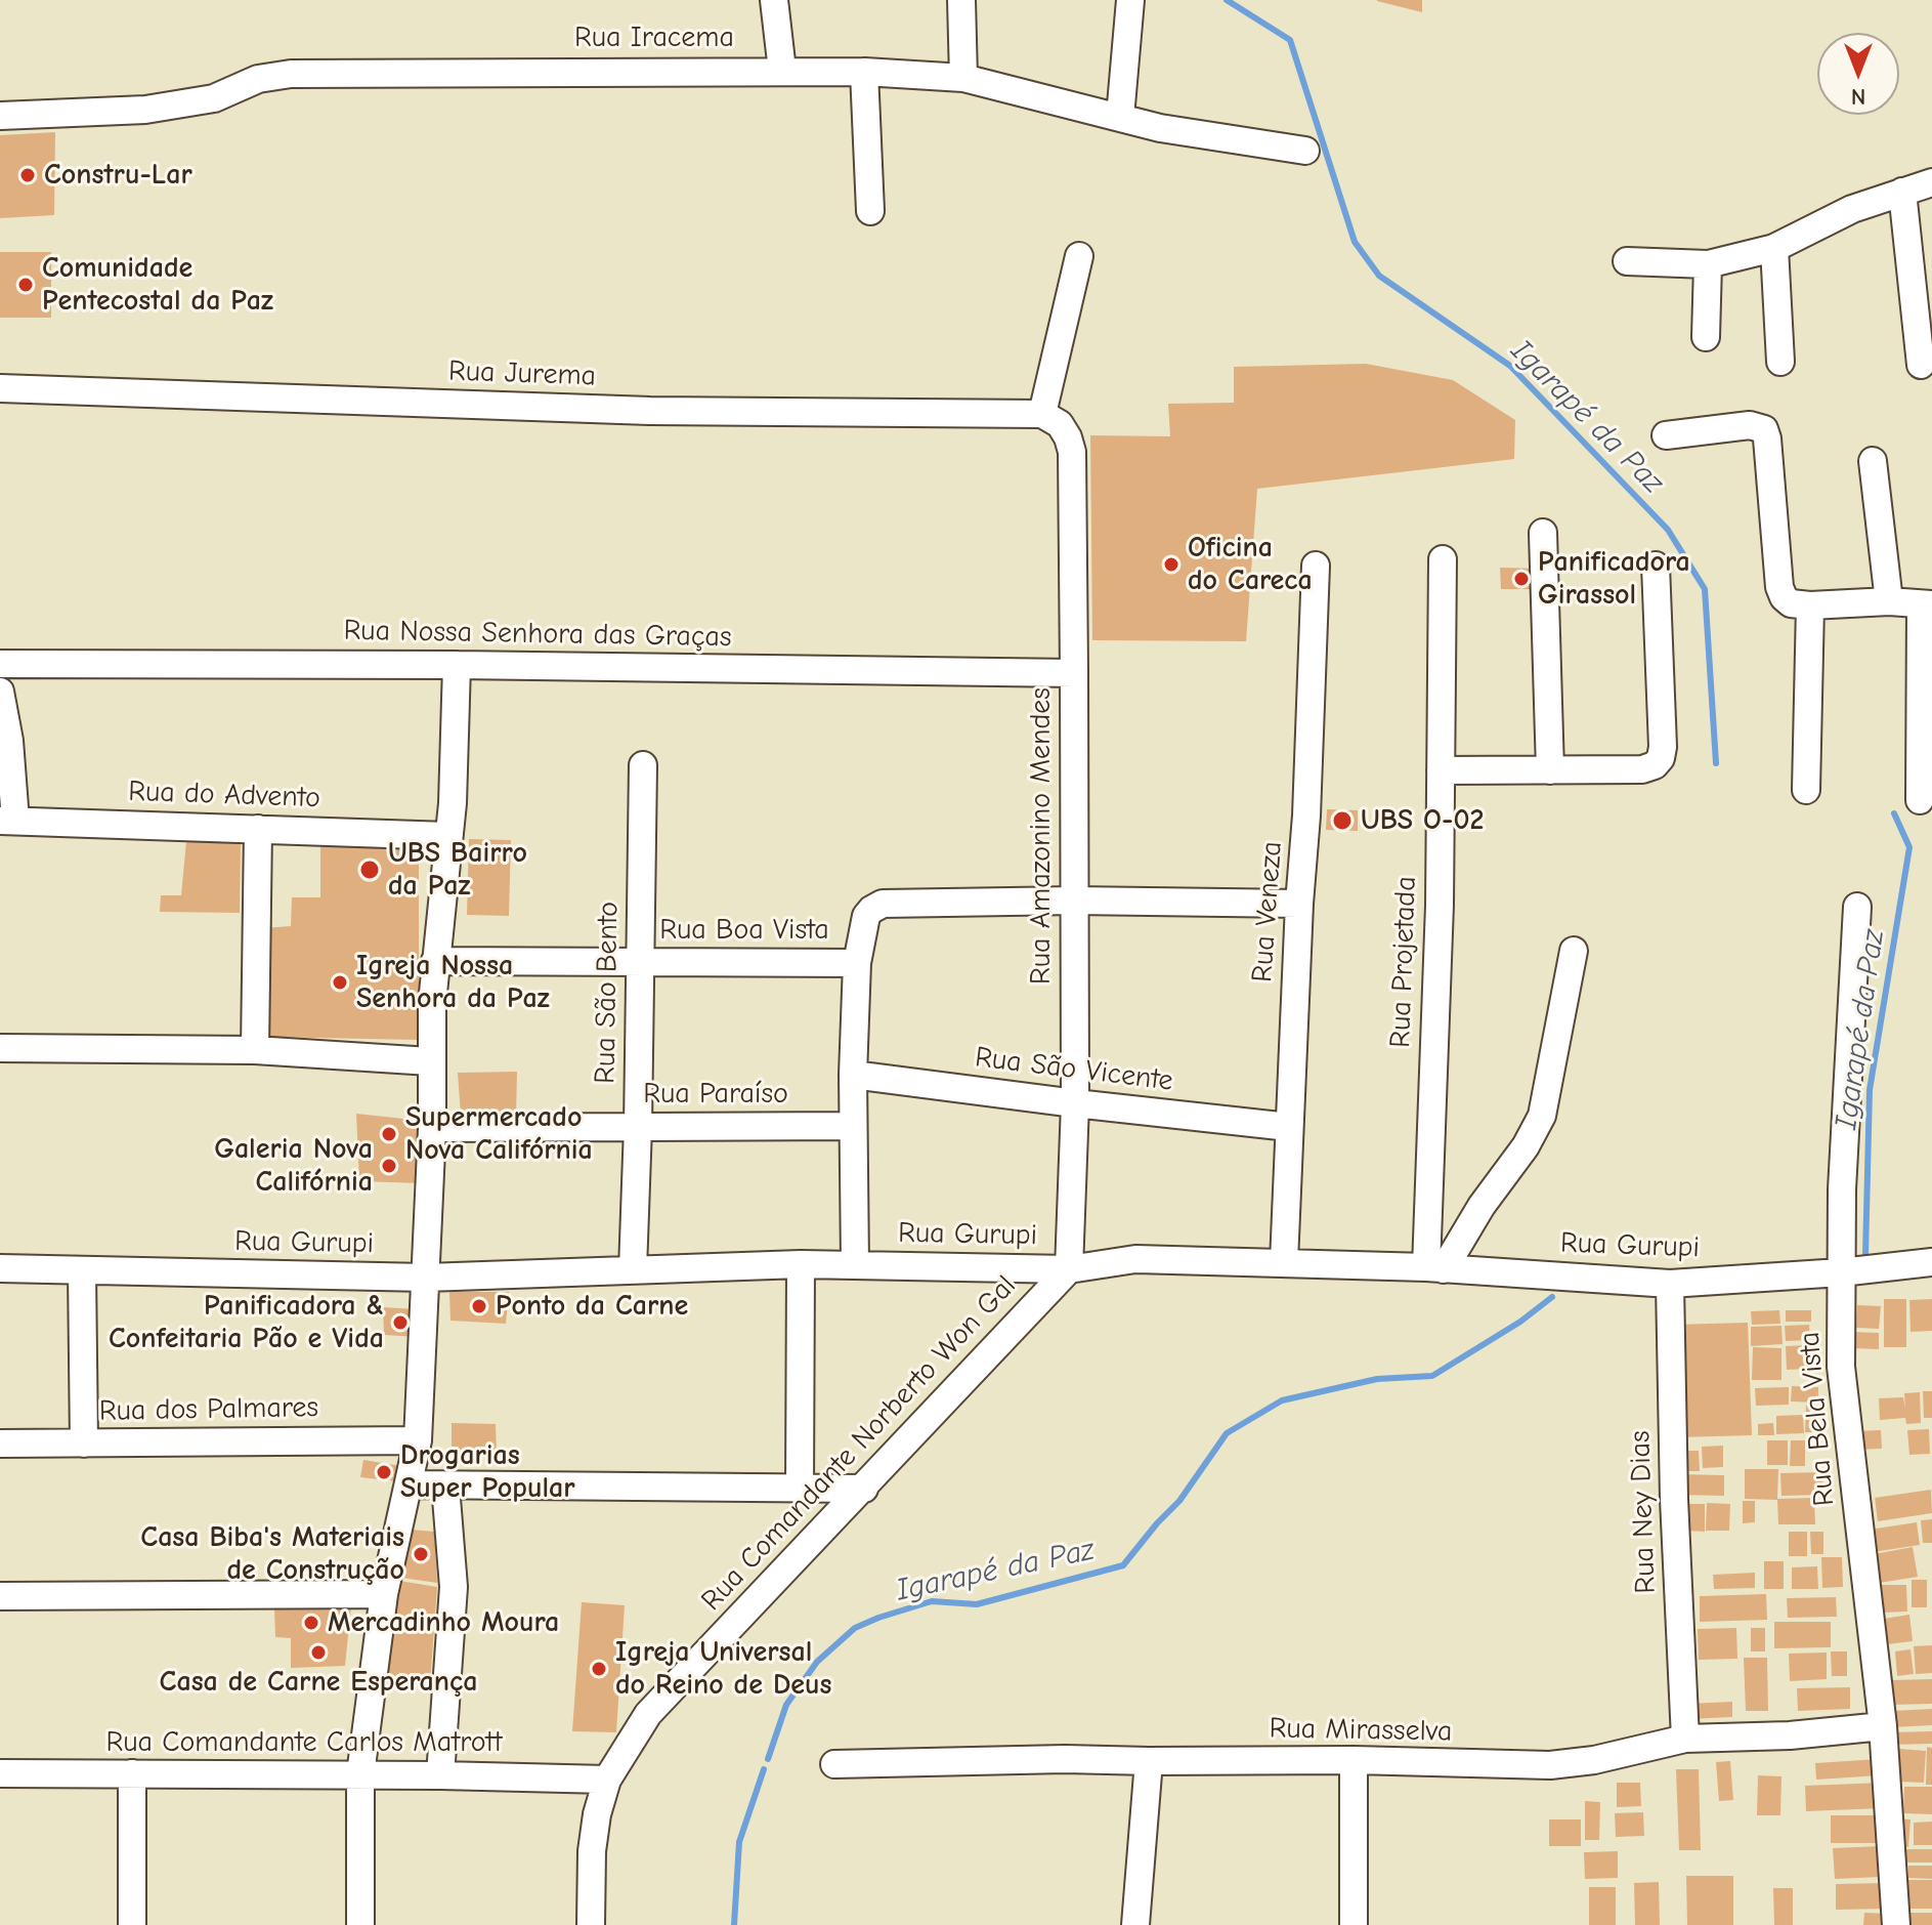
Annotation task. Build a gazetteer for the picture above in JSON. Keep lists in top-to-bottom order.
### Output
{
  "streets": {
    "street": [
      "Rua Iracema",
      "Rua Jurema",
      "Rua Nossa Senhora das Graças",
      "Rua do Advento",
      "Rua Amazonino Mendes",
      "Rua Veneza",
      "Rua Boa Vista",
      "Rua Projetada",
      "Rua São Bento",
      "Rua São Vicente",
      "Rua Paraíso",
      "Rua Gurupi",
      "Rua dos Palmares",
      "Rua Bela Vista",
      "Rua Comandante Norberto Won Gal",
      "Rua Ney Dias",
      "Rua Mirasselva",
      "Rua Comandante Carlos Matrott"
    ]
  },
  "crossings": [
    ["Rua Jurema", "Rua Amazonino Mendes"],
    ["Rua Nossa Senhora das Graças", "Rua Amazonino Mendes"],
    ["Rua Amazonino Mendes", "Rua São Vicente"],
    ["Rua Amazonino Mendes", "Rua Gurupi"],
    ["Rua Amazonino Mendes", "Rua Comandante Norberto Won Gal"],
    ["Rua Veneza", "Rua São Vicente"],
    ["Rua Veneza", "Rua Gurupi"],
    ["Rua Boa Vista", "Rua São Bento"],
    ["Rua Projetada", "Rua Gurupi"],
    ["Rua São Bento", "Rua Paraíso"],
    ["Rua São Bento", "Rua Gurupi"],
    ["Rua Gurupi", "Rua Bela Vista"],
    ["Rua Gurupi", "Rua Comandante Norberto Won Gal"],
    ["Rua Gurupi", "Rua Ney Dias"],
    ["Rua Bela Vista", "Rua Mirasselva"],
    ["Rua Comandante Norberto Won Gal", "Rua Comandante Carlos Matrott"],
    ["Rua Ney Dias", "Rua Mirasselva"]
  ],
  "water": ["Igarapé da Paz"],
  "places": [
    "Constru-Lar",
    "Comunidade Pentecostal da Paz",
    "Oficina do Careca",
    "Panificadora Girassol",
    "UBS O-02",
    "UBS Bairro da Paz",
    "Igreja Nossa Senhora da Paz",
    "Supermercado Nova Califórnia",
    "Galeria Nova Califórnia",
    "Ponto da Carne",
    "Panificadora & Confeitaria Pão e Vida",
    "Drogarias Super Popular",
    "Casa Biba's Materiais de Construção",
    "Mercadinho Moura",
    "Casa de Carne Esperança",
    "Igreja Universal do Reino de Deus"
  ],
  "north": "bottom"
}
